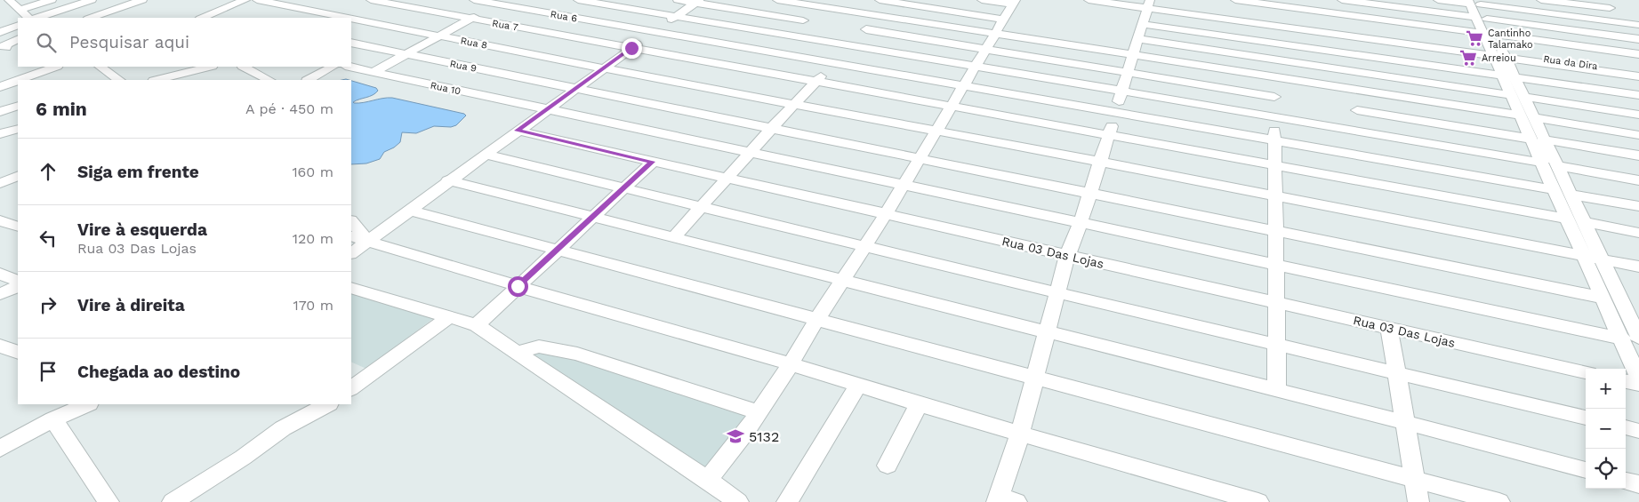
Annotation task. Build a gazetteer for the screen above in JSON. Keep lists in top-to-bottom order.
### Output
{
  "streets": {
    "street": [
      "Rua 6",
      "Rua 7",
      "Rua 8",
      "Rua da Dira",
      "Rua 9",
      "Rua 10",
      "Rua 03 Das Lojas"
    ]
  },
  "places": {
    "supermarket": ["Cantinho Talamako", "Arreiou"],
    "school or university": ["5132"]
  },
  "page": {
    "search": "Pesquisar aqui",
    "heading": ["6 min", "A pé · 450 m"],
    "list": [
      ["Siga em frente", "160 m"],
      ["Vire à esquerda", "Rua 03 Das Lojas", "120 m"],
      ["Vire à direita", "170 m"],
      "Chegada ao destino"
    ],
    "map_buttons": ["+", "−"]
  }
}
